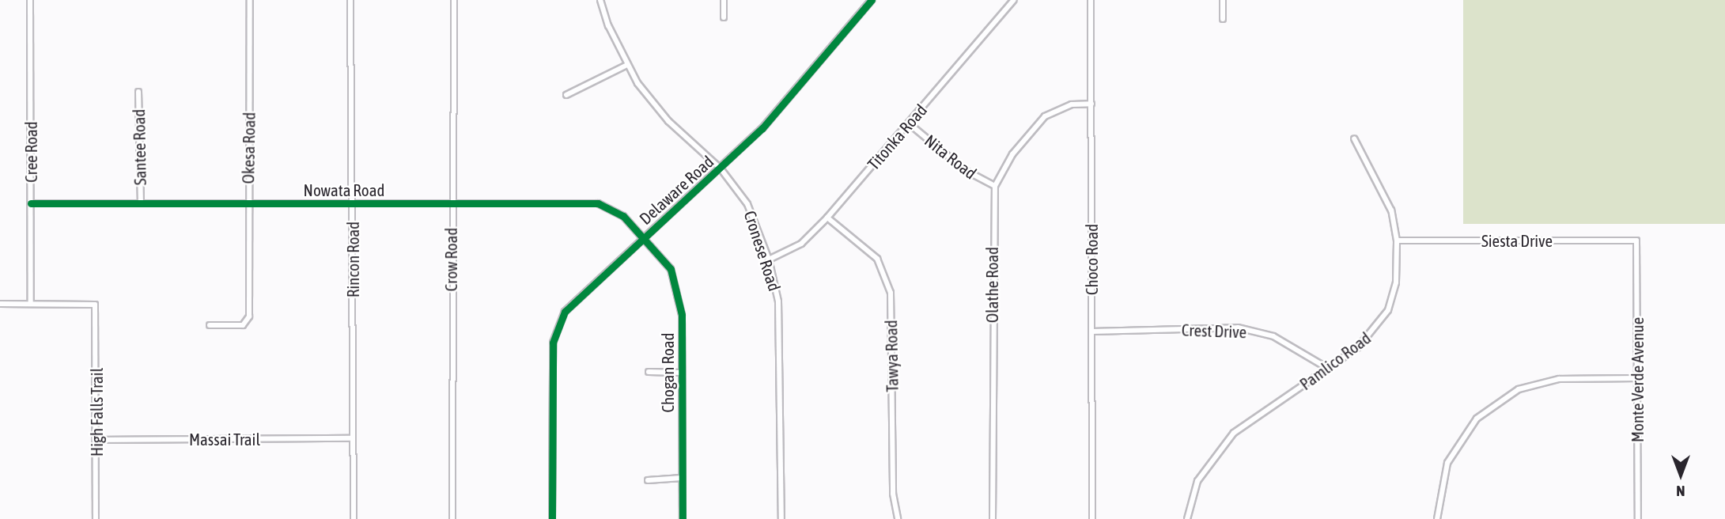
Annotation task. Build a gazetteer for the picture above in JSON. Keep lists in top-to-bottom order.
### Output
{
  "streets": {
    "street": [
      "Titonka Road",
      "Santee Road",
      "Okesa Road",
      "Cree Road",
      "Nita Road",
      "Nowata Road",
      "Delaware Road",
      "Siesta Drive",
      "Cronese Road",
      "Rincon Road",
      "Crow Road",
      "Choco Road",
      "Olathe Road",
      "Crest Drive",
      "Tawya Road",
      "Pamlico Road",
      "Chogan Road",
      "Monte Verde Avenue",
      "High Falls Trail",
      "Massai Trail"
    ]
  },
  "crossings": [
    ["Titonka Road", "Nita Road"],
    ["Titonka Road", "Cronese Road"],
    ["Titonka Road", "Tawya Road"],
    ["Santee Road", "Nowata Road"],
    ["Okesa Road", "Nowata Road"],
    ["Cree Road", "Nowata Road"],
    ["Cree Road", "High Falls Trail"],
    ["Nita Road", "Olathe Road"],
    ["Nowata Road", "Delaware Road"],
    ["Nowata Road", "Rincon Road"],
    ["Nowata Road", "Crow Road"],
    ["Nowata Road", "Chogan Road"],
    ["Delaware Road", "Cronese Road"],
    ["Delaware Road", "Chogan Road"],
    ["Siesta Drive", "Pamlico Road"],
    ["Siesta Drive", "Monte Verde Avenue"],
    ["Rincon Road", "Massai Trail"],
    ["Choco Road", "Olathe Road"],
    ["Choco Road", "Crest Drive"],
    ["Crest Drive", "Pamlico Road"],
    ["High Falls Trail", "Massai Trail"]
  ],
  "north": "bottom"
}
